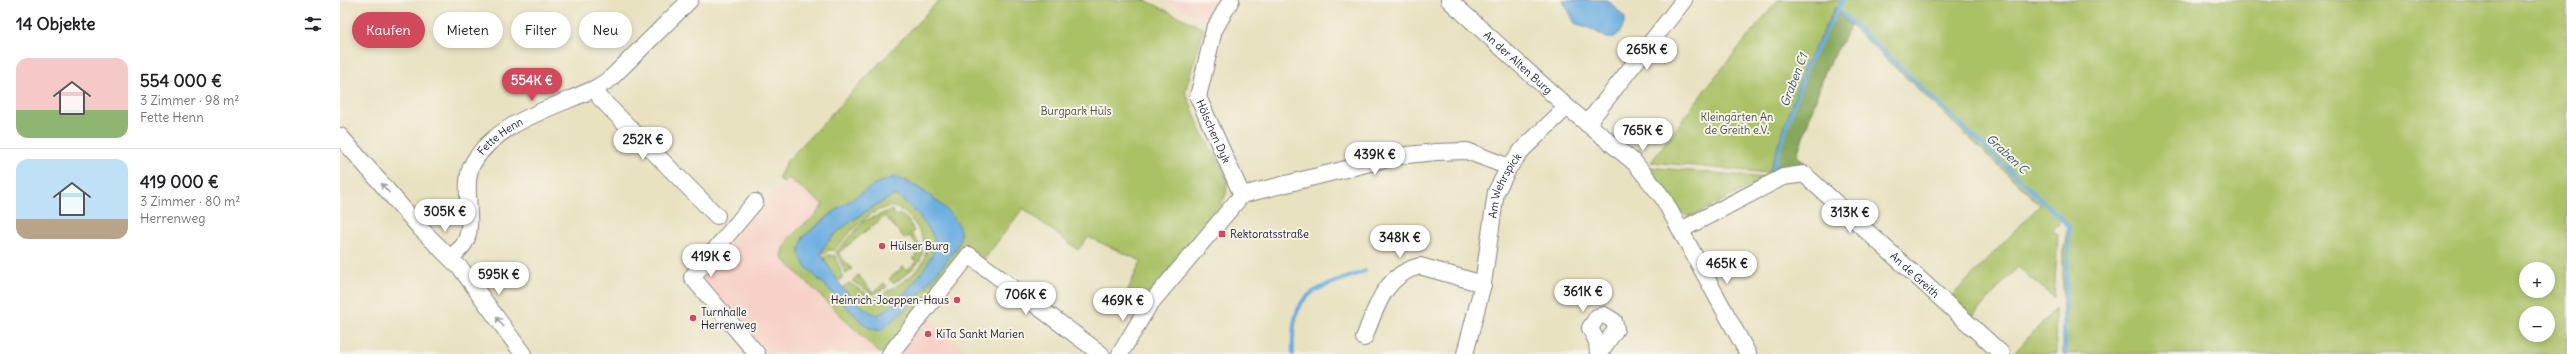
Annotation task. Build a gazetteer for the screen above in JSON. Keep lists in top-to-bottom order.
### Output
{
  "streets": {
    "street": [
      "An der Alten Burg",
      "Hölschen Dyk",
      "Fette Henn",
      "Am Wehrspick",
      "An de Greith"
    ]
  },
  "crossings": [
    ["An der Alten Burg", "Am Wehrspick"],
    ["An der Alten Burg", "An de Greith"]
  ],
  "water": ["Graben C1", "Graben C"],
  "parks": ["Burgpark Hüls", "Kleingärten An de Greith e.V."],
  "places": {
    "transit": ["Rektoratsstraße"],
    "other": [
      "Hülser Burg",
      "Heinrich-Joeppen-Haus",
      "Turnhalle Herrenweg",
      "KiTa Sankt Marien"
    ]
  },
  "page": {
    "heading": "14 Objekte",
    "chip": [
      "Kaufen",
      "Mieten",
      "Filter",
      "Neu"
    ],
    "price": [
      "265K €",
      "554K €",
      "765K €",
      "252K €",
      "439K €",
      "305K €",
      "313K €",
      "348K €",
      "419K €",
      "465K €",
      "595K €",
      "361K €",
      "706K €",
      "469K €"
    ],
    "list": [
      {
        "name": "554 000 €",
        "note": "3 Zimmer · 98 m² · Fette Henn"
      },
      {
        "name": "419 000 €",
        "note": "3 Zimmer · 80 m² · Herrenweg"
      }
    ],
    "map_buttons": ["+", "−"]
  }
}
